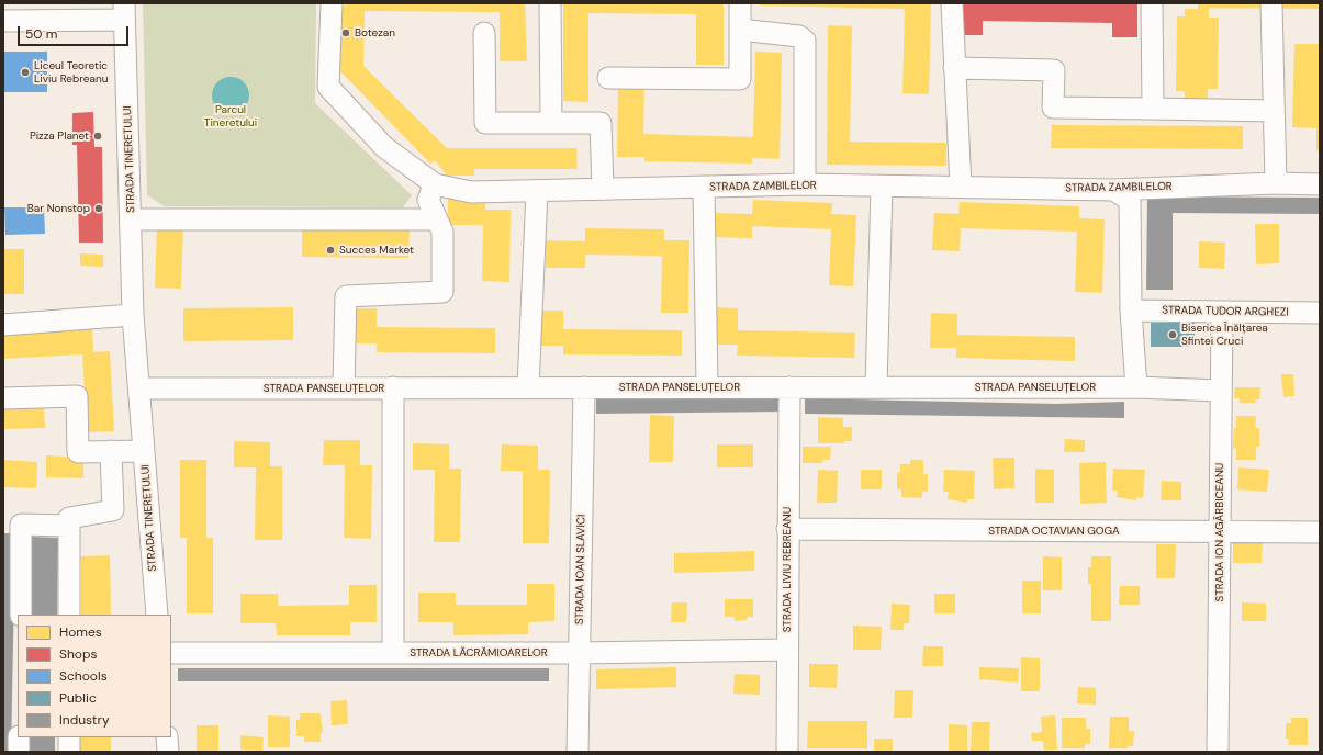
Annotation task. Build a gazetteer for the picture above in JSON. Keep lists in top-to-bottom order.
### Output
{
  "streets": {
    "street": [
      "STRADA TINERETULUI",
      "STRADA ZAMBILELOR",
      "STRADA TUDOR ARGHEZI",
      "STRADA PANSELUȚELOR",
      "STRADA OCTAVIAN GOGA",
      "STRADA ION AGÂRBICEANU",
      "STRADA IOAN SLAVICI",
      "STRADA LIVIU REBREANU",
      "STRADA LĂCRĂMIOARELOR"
    ]
  },
  "crossings": [
    ["STRADA TINERETULUI", "STRADA PANSELUȚELOR"],
    ["STRADA TUDOR ARGHEZI", "STRADA ION AGÂRBICEANU"],
    ["STRADA PANSELUȚELOR", "STRADA ION AGÂRBICEANU"],
    ["STRADA PANSELUȚELOR", "STRADA IOAN SLAVICI"],
    ["STRADA PANSELUȚELOR", "STRADA LIVIU REBREANU"],
    ["STRADA OCTAVIAN GOGA", "STRADA ION AGÂRBICEANU"],
    ["STRADA OCTAVIAN GOGA", "STRADA LIVIU REBREANU"],
    ["STRADA IOAN SLAVICI", "STRADA LĂCRĂMIOARELOR"],
    ["STRADA LIVIU REBREANU", "STRADA LĂCRĂMIOARELOR"]
  ],
  "parks": ["Parcul Tineretului"],
  "places": [
    "Botezan",
    "Liceul Teoretic Liviu Rebreanu",
    "Pizza Planet",
    "Bar Nonstop",
    "Succes Market",
    "Biserica Înălțarea Sfintei Cruci"
  ],
  "legend": [
    "Homes",
    "Shops",
    "Schools",
    "Public",
    "Industry"
  ],
  "scale_bar": "50 m"
}
